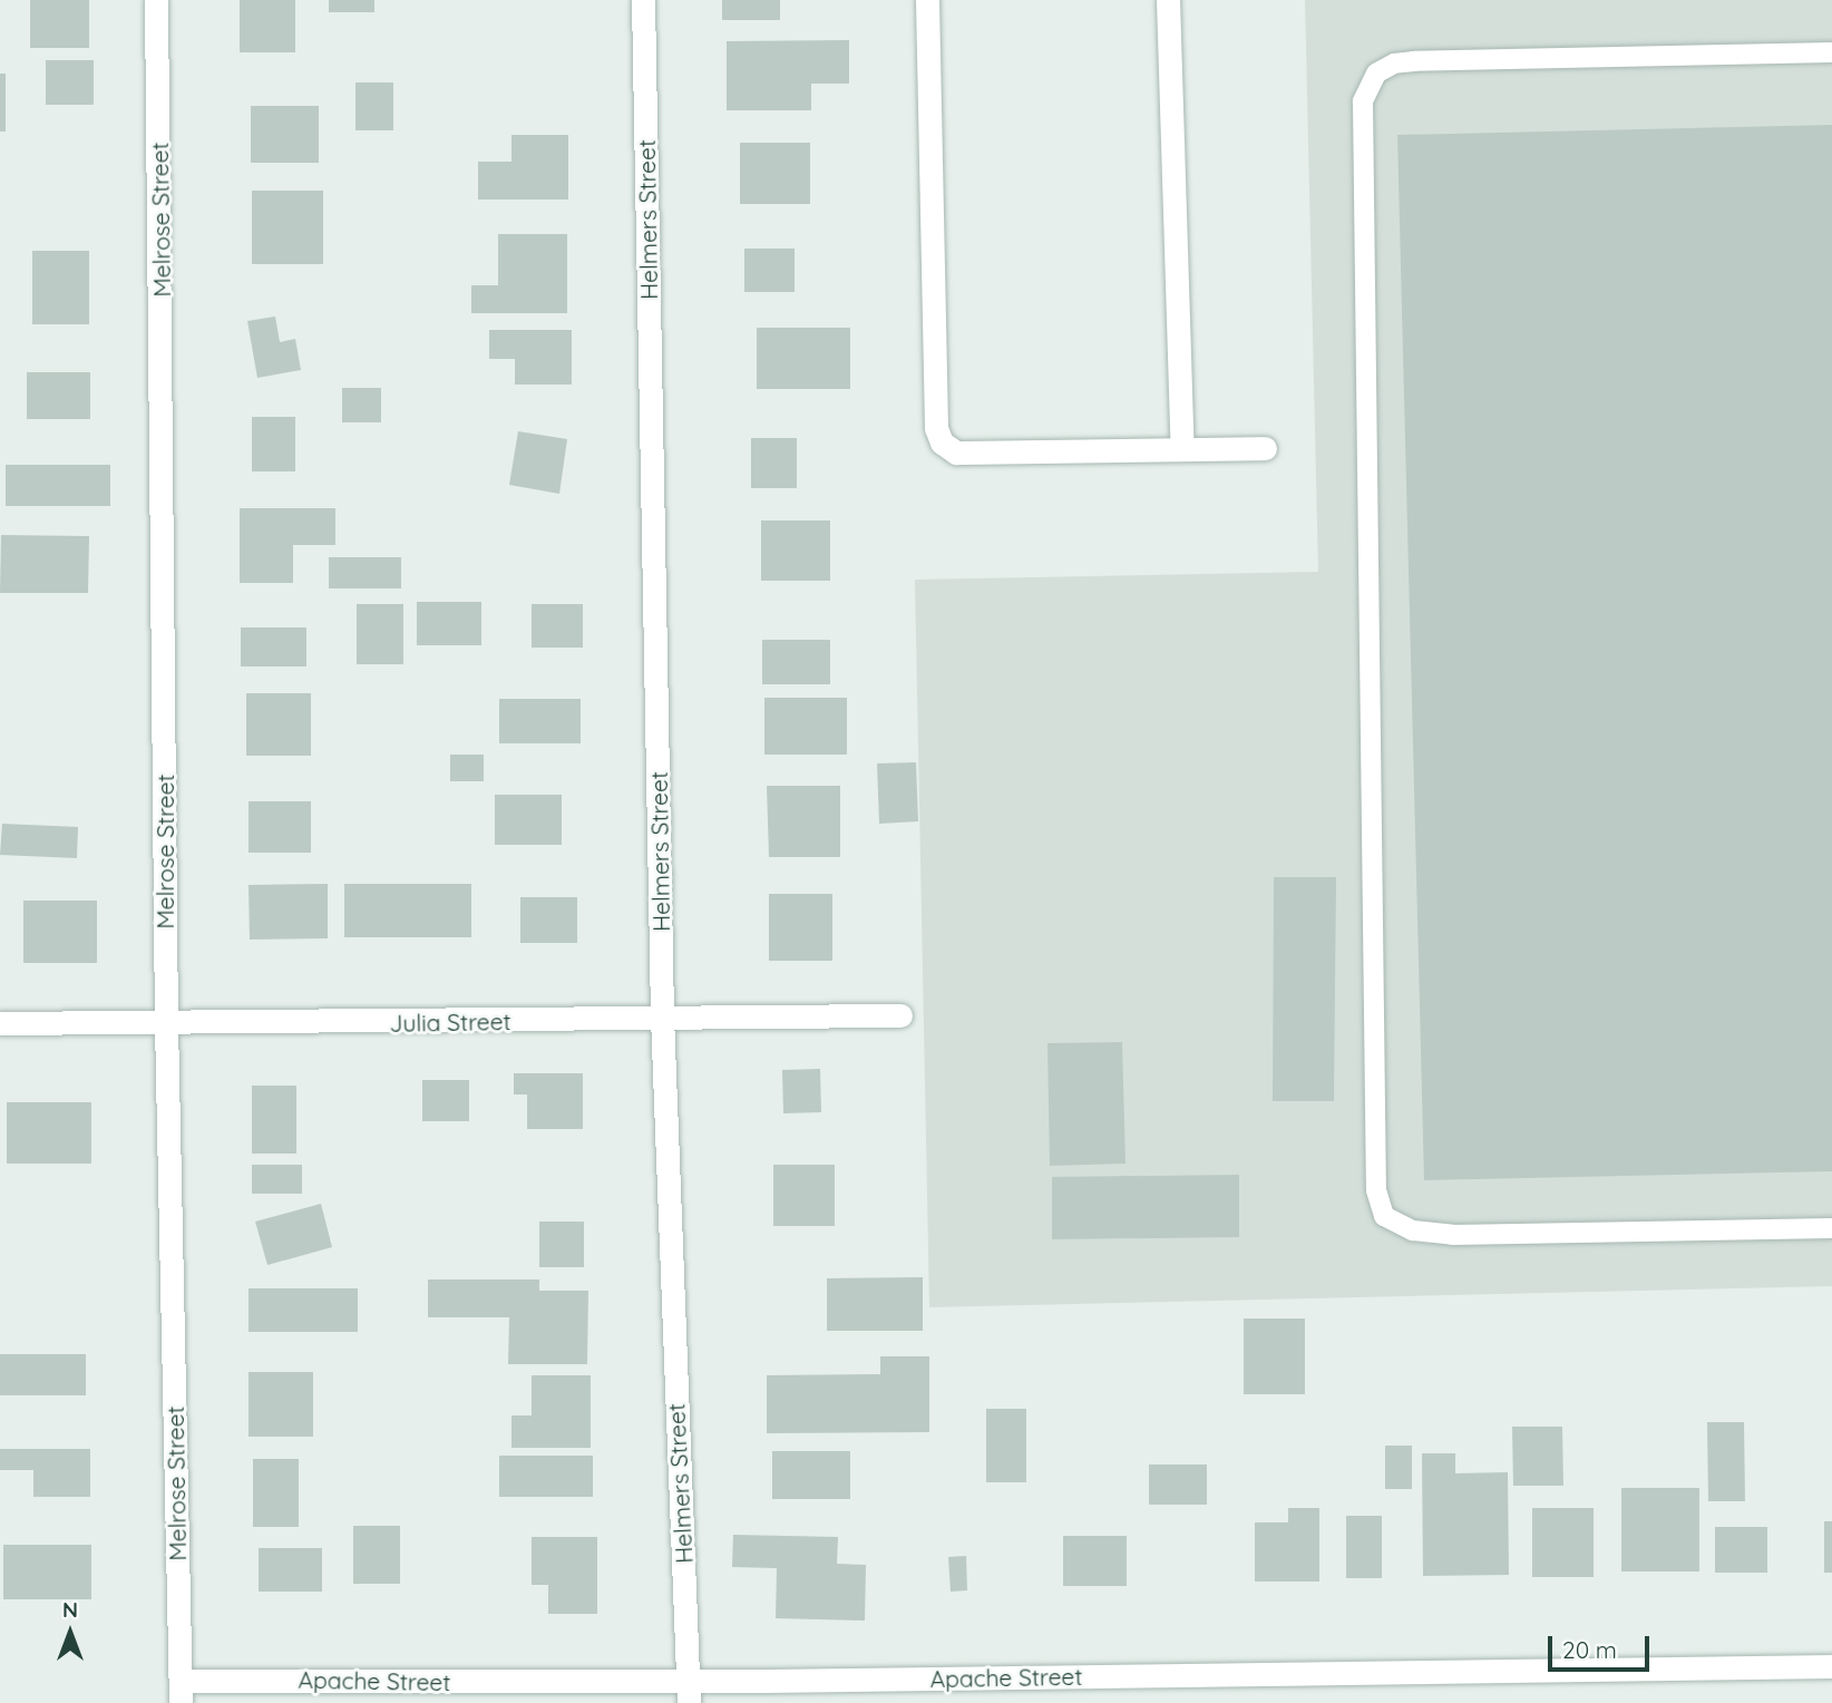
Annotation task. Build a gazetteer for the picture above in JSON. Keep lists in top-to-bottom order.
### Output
{
  "streets": {
    "street": [
      "Melrose Street",
      "Helmers Street",
      "Julia Street",
      "Apache Street"
    ]
  },
  "crossings": [
    ["Melrose Street", "Julia Street"],
    ["Melrose Street", "Apache Street"],
    ["Helmers Street", "Julia Street"],
    ["Helmers Street", "Apache Street"]
  ],
  "scale_bar": "20 m",
  "north": "top"
}
